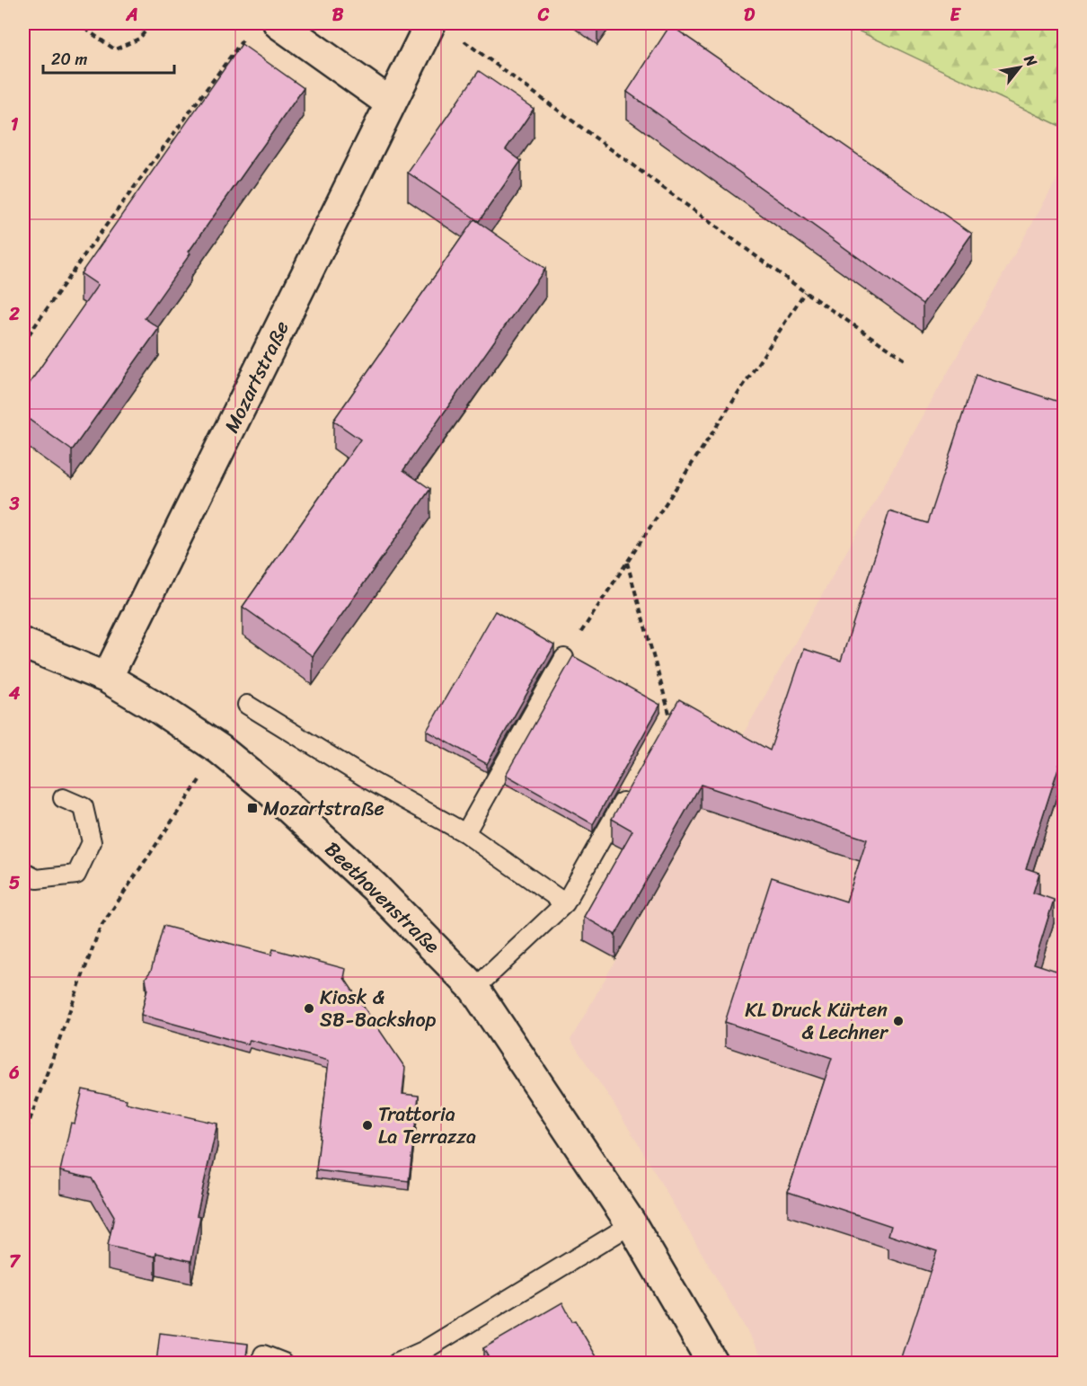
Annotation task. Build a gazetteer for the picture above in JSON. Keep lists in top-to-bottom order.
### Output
{
  "streets": {
    "street": ["Mozartstraße", "Beethovenstraße"]
  },
  "crossings": [
    ["Mozartstraße", "Beethovenstraße"]
  ],
  "places": {
    "transit": ["Mozartstraße"],
    "other": ["Kiosk & SB-Backshop", "KL Druck Kürten & Lechner", "Trattoria La Terrazza"]
  },
  "scale_bar": "20 m",
  "north": "top right",
  "grid": {
    "columns": [
      "A",
      "B",
      "C",
      "D",
      "E"
    ],
    "rows": [
      "1",
      "2",
      "3",
      "4",
      "5",
      "6",
      "7"
    ]
  }
}
